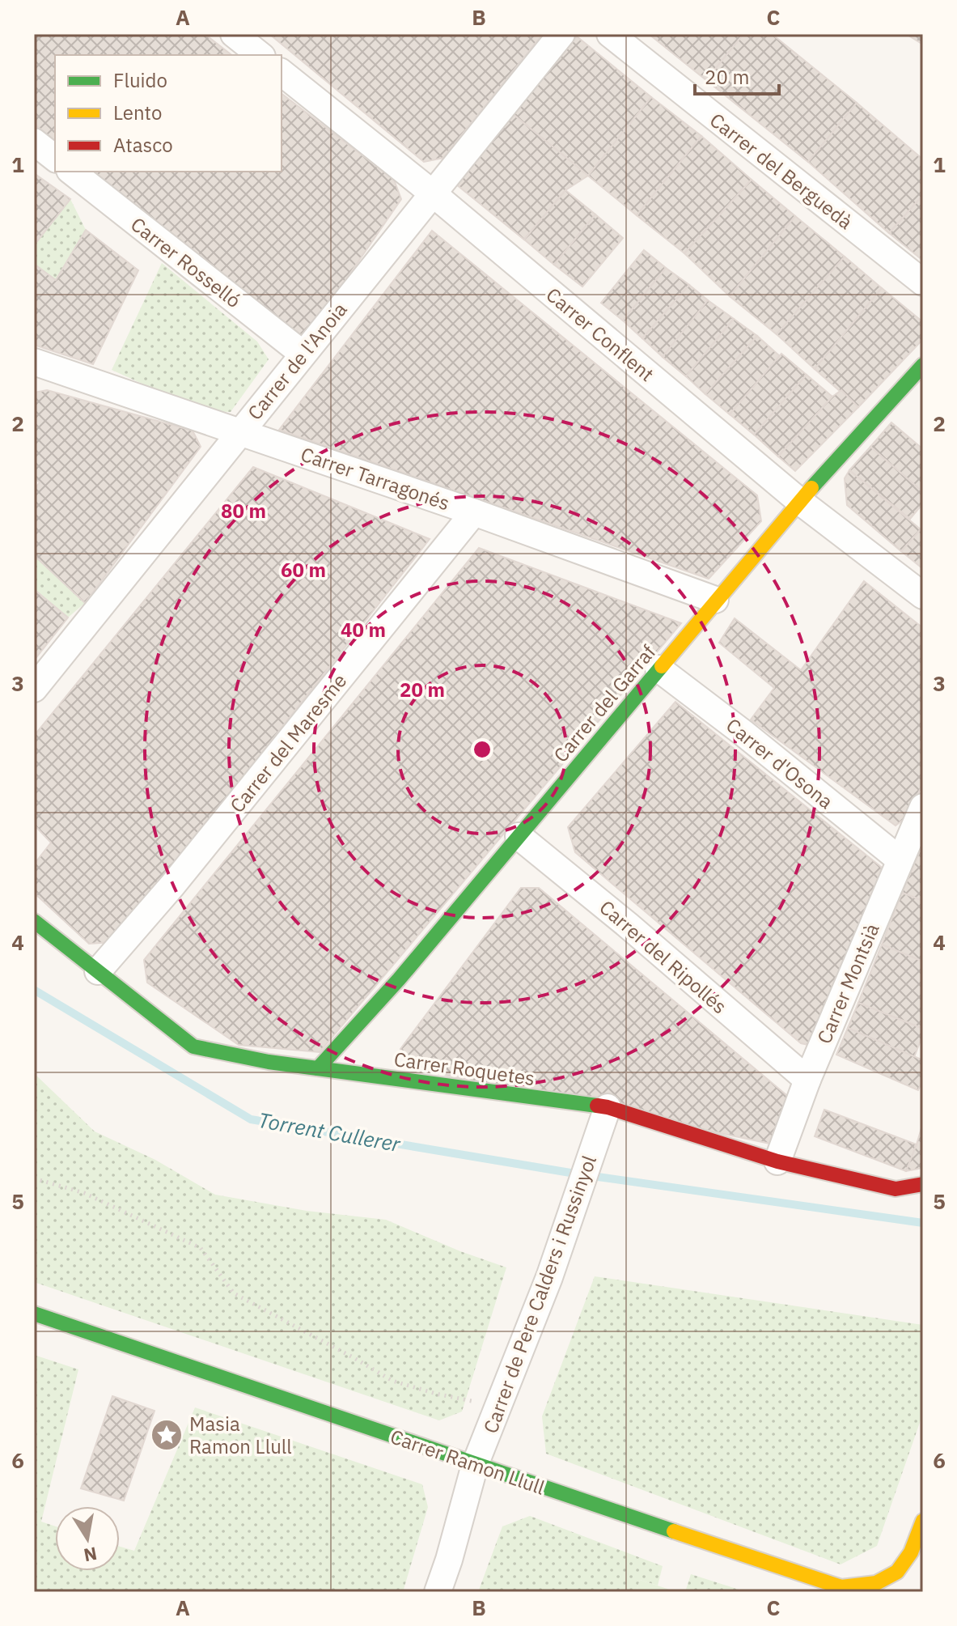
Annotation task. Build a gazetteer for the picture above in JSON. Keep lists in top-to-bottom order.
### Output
{
  "streets": {
    "street": [
      "Carrer del Berguedà",
      "Carrer Rosselló",
      "Carrer Conflent",
      "Carrer de l'Anoia",
      "Carrer Tarragonés",
      "Carrer del Garraf",
      "Carrer del Maresme",
      "Carrer d'Osona",
      "Carrer del Ripollés",
      "Carrer Montsià",
      "Carrer Roquetes",
      "Carrer de Pere Calders i Russinyol",
      "Carrer Ramon Llull"
    ]
  },
  "crossings": [
    ["Carrer Rosselló", "Carrer de l'Anoia"],
    ["Carrer Conflent", "Carrer de l'Anoia"],
    ["Carrer Conflent", "Carrer del Garraf"],
    ["Carrer de l'Anoia", "Carrer Tarragonés"],
    ["Carrer Tarragonés", "Carrer del Garraf"],
    ["Carrer Tarragonés", "Carrer del Maresme"],
    ["Carrer del Garraf", "Carrer d'Osona"],
    ["Carrer del Garraf", "Carrer del Ripollés"],
    ["Carrer del Garraf", "Carrer Roquetes"],
    ["Carrer del Maresme", "Carrer Roquetes"],
    ["Carrer d'Osona", "Carrer Montsià"],
    ["Carrer del Ripollés", "Carrer Montsià"],
    ["Carrer Montsià", "Carrer Roquetes"],
    ["Carrer Roquetes", "Carrer de Pere Calders i Russinyol"],
    ["Carrer de Pere Calders i Russinyol", "Carrer Ramon Llull"]
  ],
  "water": ["Torrent Cullerer"],
  "places": {
    "place": ["Masia Ramon Llull"]
  },
  "legend": ["Fluido", "Lento", "Atasco"],
  "scale_bar": "20 m",
  "north": "bottom",
  "grid": {
    "columns": ["A", "B", "C"],
    "rows": [
      "1",
      "2",
      "3",
      "4",
      "5",
      "6"
    ]
  },
  "rings": [
    "80 m",
    "60 m",
    "40 m",
    "20 m"
  ]
}
